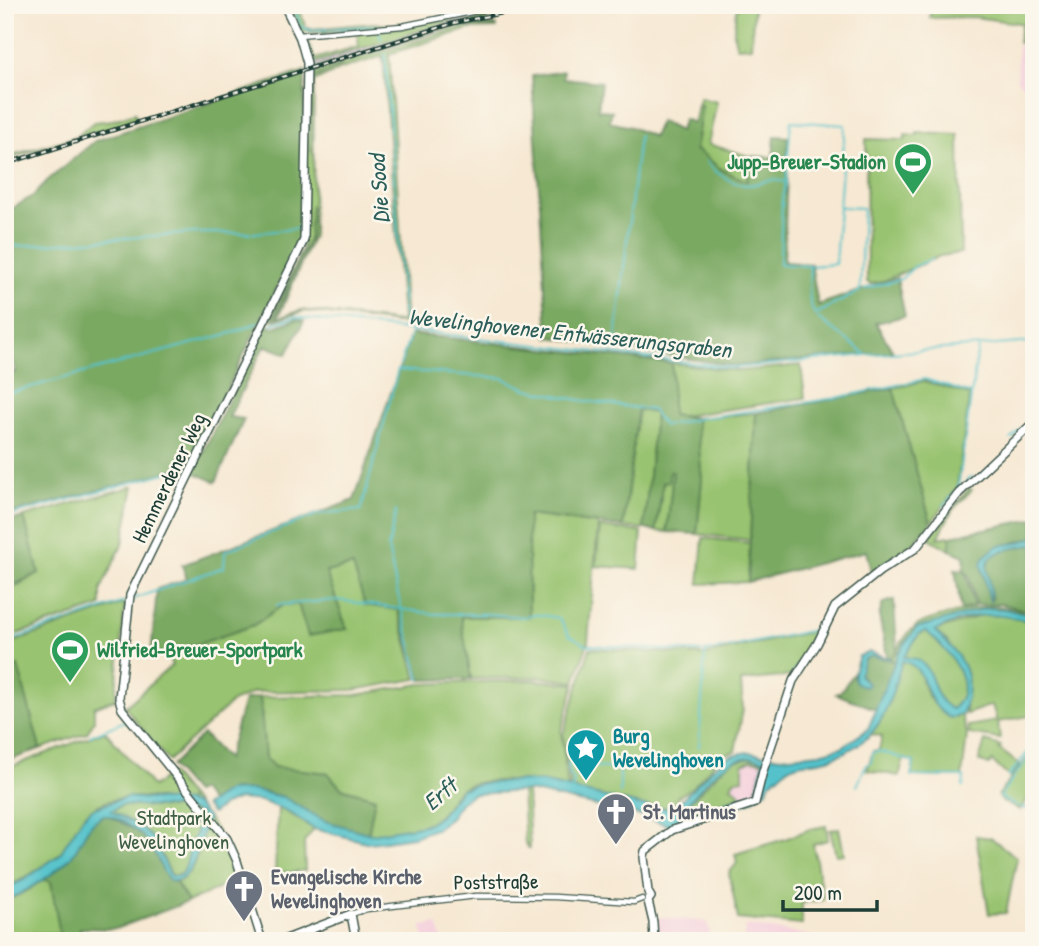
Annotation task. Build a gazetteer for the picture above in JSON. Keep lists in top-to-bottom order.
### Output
{
  "streets": {
    "main road": ["Hemmerdener Weg"],
    "street": ["Poststraße"]
  },
  "water": ["Die Sood", "Wevelinghovener Entwässerungsgraben", "Erft"],
  "parks": ["Stadtpark Wevelinghoven"],
  "places": {
    "sports": ["Jupp-Breuer-Stadion", "Wilfried-Breuer-Sportpark"],
    "place": ["Burg Wevelinghoven"],
    "church": ["St. Martinus", "Evangelische Kirche Wevelinghoven"]
  },
  "scale_bar": "200 m"
}
